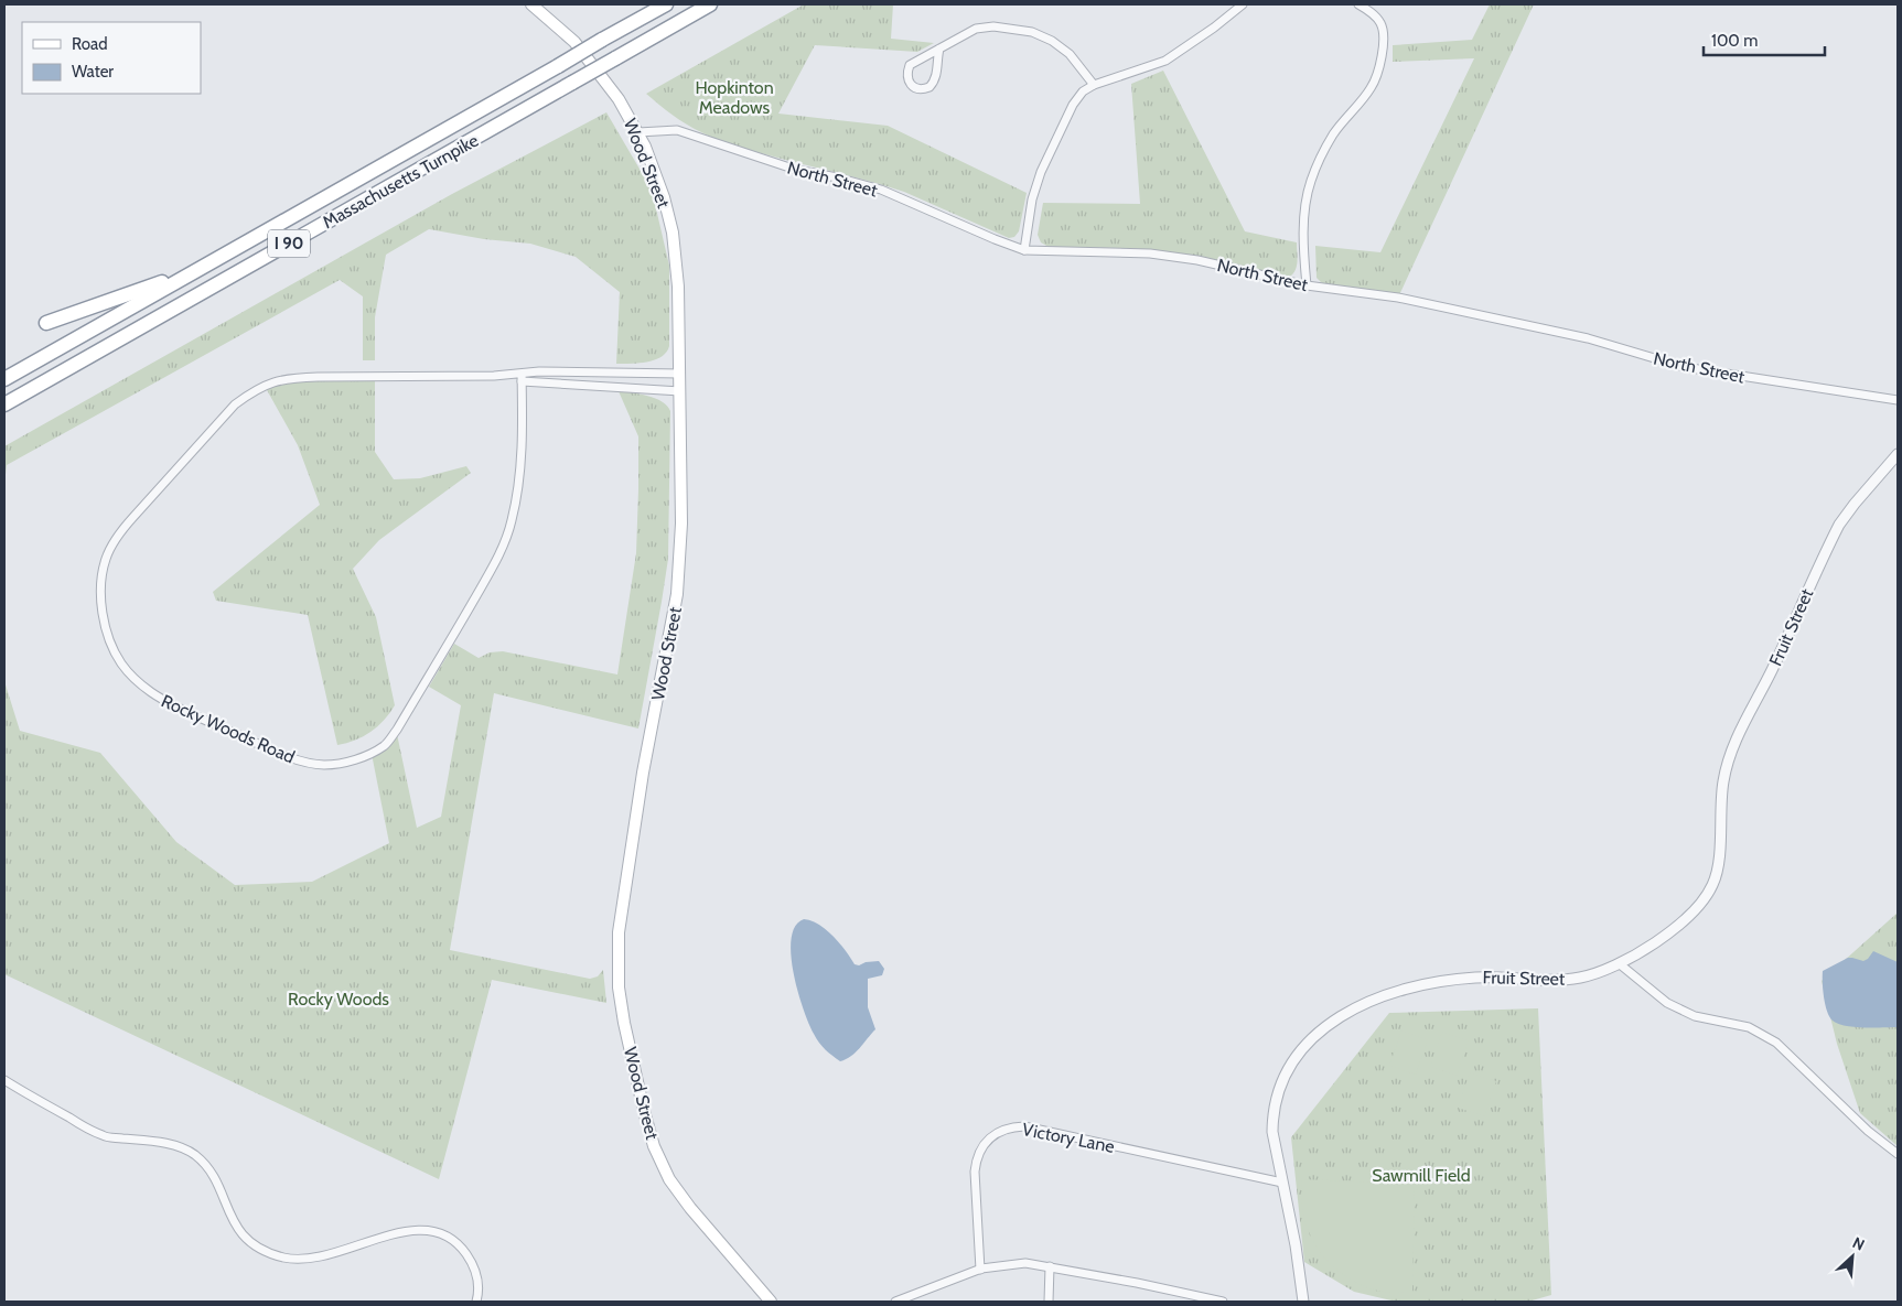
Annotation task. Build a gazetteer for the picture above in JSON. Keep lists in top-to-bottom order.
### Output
{
  "streets": {
    "highway": ["Massachusetts Turnpike", "I 90"],
    "main road": ["Wood Street"],
    "street": [
      "North Street",
      "Fruit Street",
      "Rocky Woods Road",
      "Victory Lane"
    ]
  },
  "crossings": [
    ["Wood Street", "North Street"],
    ["Wood Street", "Rocky Woods Road"],
    ["Fruit Street", "Victory Lane"]
  ],
  "parks": ["Hopkinton Meadows", "Rocky Woods", "Sawmill Field"],
  "legend": ["Road", "Water"],
  "scale_bar": "100 m",
  "north": "top right"
}
